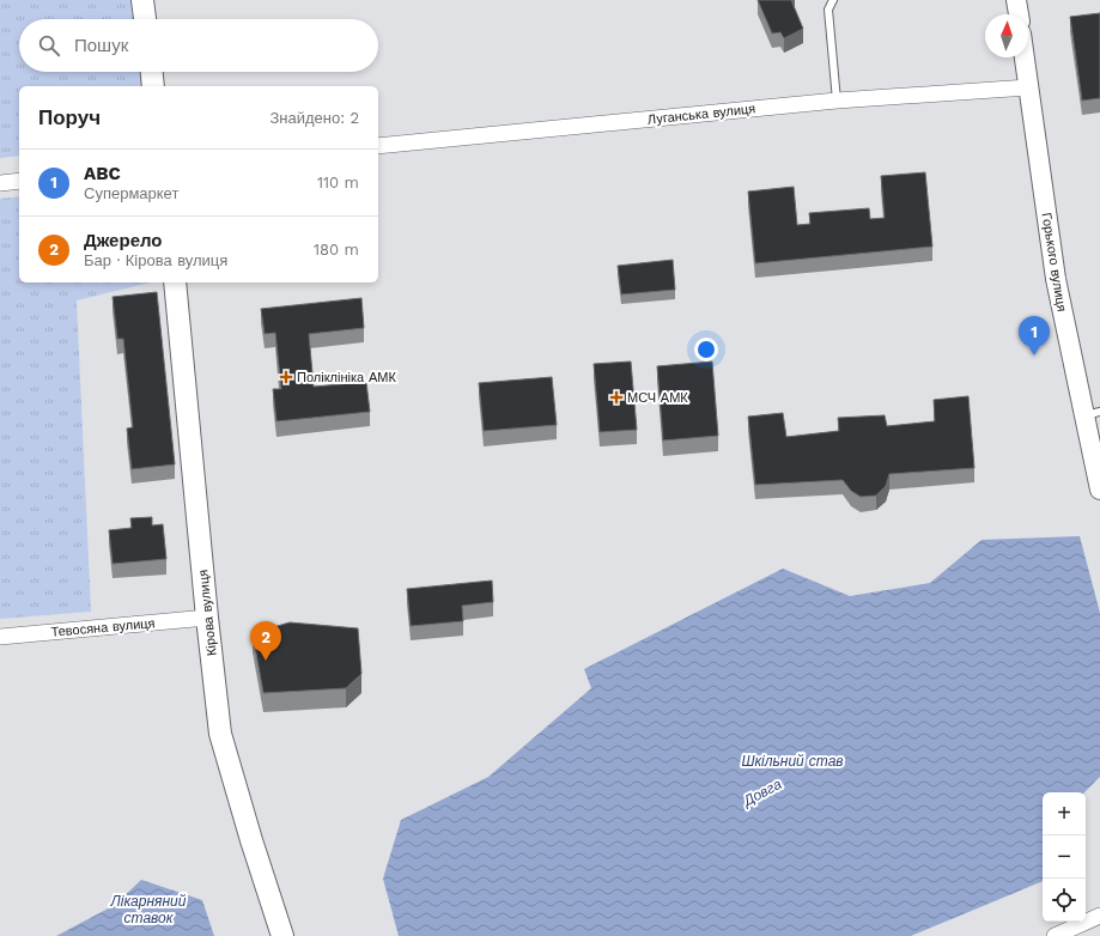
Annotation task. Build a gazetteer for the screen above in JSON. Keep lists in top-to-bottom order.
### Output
{
  "streets": {
    "main road": ["Кірова вулиця"],
    "street": ["Луганська вулиця", "Горького вулиця", "Тевосяна вулиця"]
  },
  "crossings": [
    ["Луганська вулиця", "Горького вулиця"],
    ["Кірова вулиця", "Тевосяна вулиця"]
  ],
  "water": ["Шкільний став", "Довга", "Лікарняний ставок"],
  "places": {
    "health": ["Поліклініка АМК", "МСЧ АМК"]
  },
  "north": "top",
  "page": {
    "search": "Пошук",
    "heading": ["Поруч", "Знайдено: 2"],
    "list": [
      {
        "mark": "1",
        "name": "ABC",
        "note": "Супермаркет",
        "value": "110 m"
      },
      {
        "mark": "2",
        "name": "Джерело",
        "note": "Бар · Кірова вулиця",
        "value": "180 m"
      }
    ],
    "pins": ["1", "2"],
    "map_buttons": ["+", "−"]
  }
}
